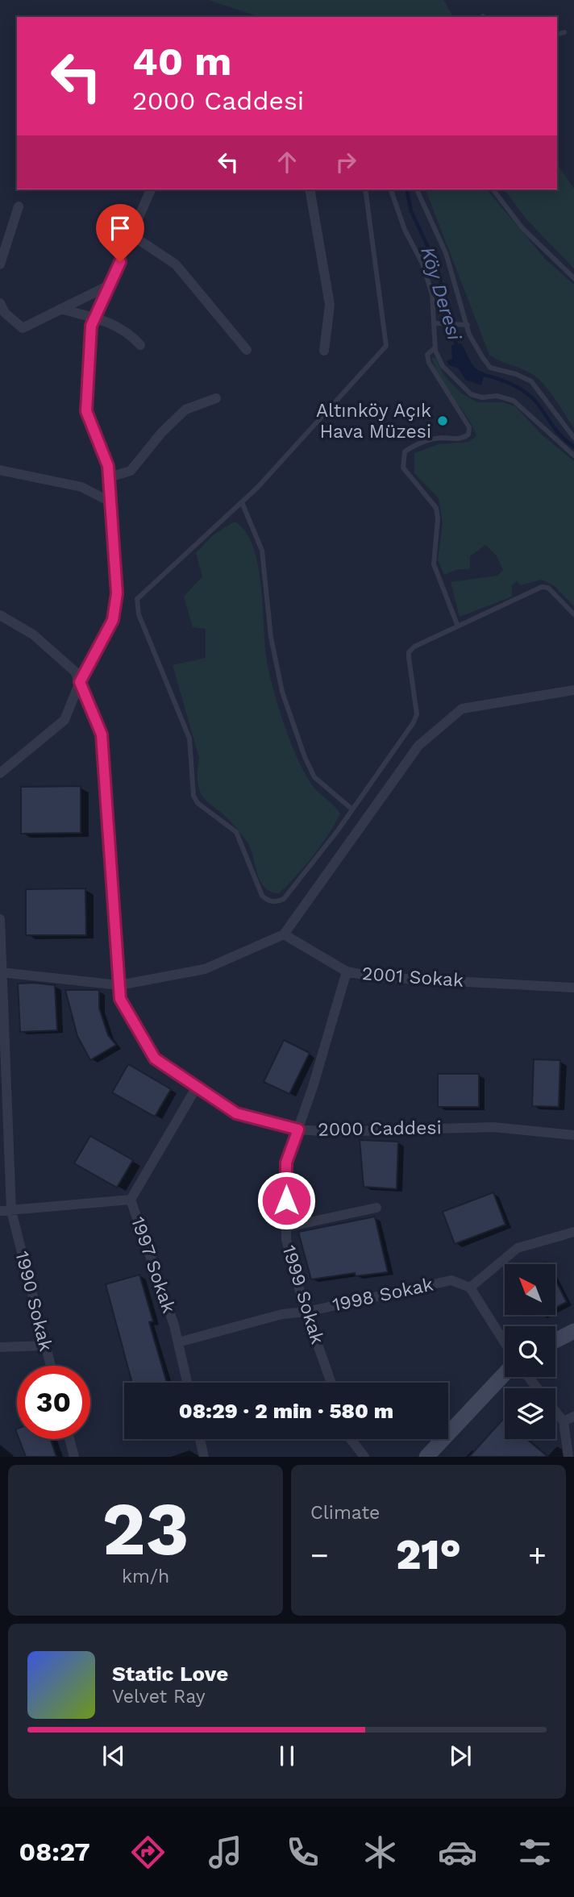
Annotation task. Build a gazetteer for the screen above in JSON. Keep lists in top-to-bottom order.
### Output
{
  "streets": {
    "street": [
      "2001 Sokak",
      "2000 Caddesi",
      "1997 Sokak",
      "1999 Sokak",
      "1998 Sokak",
      "1990 Sokak"
    ]
  },
  "crossings": [
    ["2001 Sokak", "1999 Sokak"],
    ["2000 Caddesi", "1997 Sokak"],
    ["2000 Caddesi", "1999 Sokak"],
    ["1997 Sokak", "1998 Sokak"],
    ["1999 Sokak", "1998 Sokak"]
  ],
  "water": ["Köy Deresi"],
  "places": ["Altınköy Açık Hava Müzesi"],
  "north": "top left",
  "page": {
    "turn": ["40 m", "2000 Caddesi"],
    "limit": "30",
    "trip": "08:29 · 2 min · 580 m",
    "tile": [
      ["23", "km/h"],
      "Climate"
    ],
    "heat": ["−", "21°", "+"],
    "song": ["Static Love", "Velvet Ray"],
    "tabs": "08:27"
  }
}
